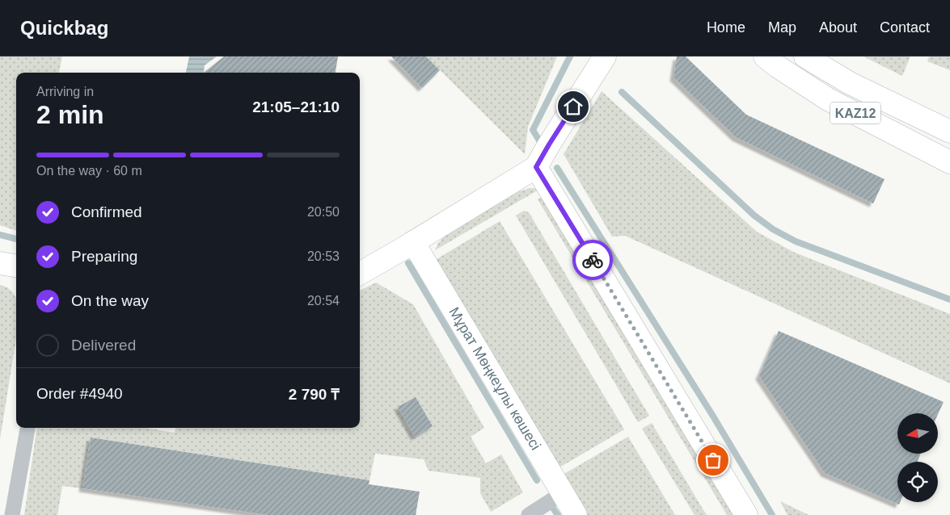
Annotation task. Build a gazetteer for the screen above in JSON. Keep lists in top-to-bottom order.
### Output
{
  "streets": {
    "main road": ["KAZ12", "Мұрат Мөңкеұлы көшесі"]
  },
  "north": "left",
  "page": {
    "header": "Quickbag",
    "nav": [
      "Home",
      "Map",
      "About",
      "Contact"
    ],
    "heading": ["2 min", "Arriving in", "21:05–21:10"],
    "panel": ["Order #4940", "2 790 ₸"],
    "bar": "On the way · 60 m",
    "list": [
      ["Confirmed", "20:50"],
      ["Preparing", "20:53"],
      ["On the way", "20:54"],
      "Delivered"
    ]
  }
}
